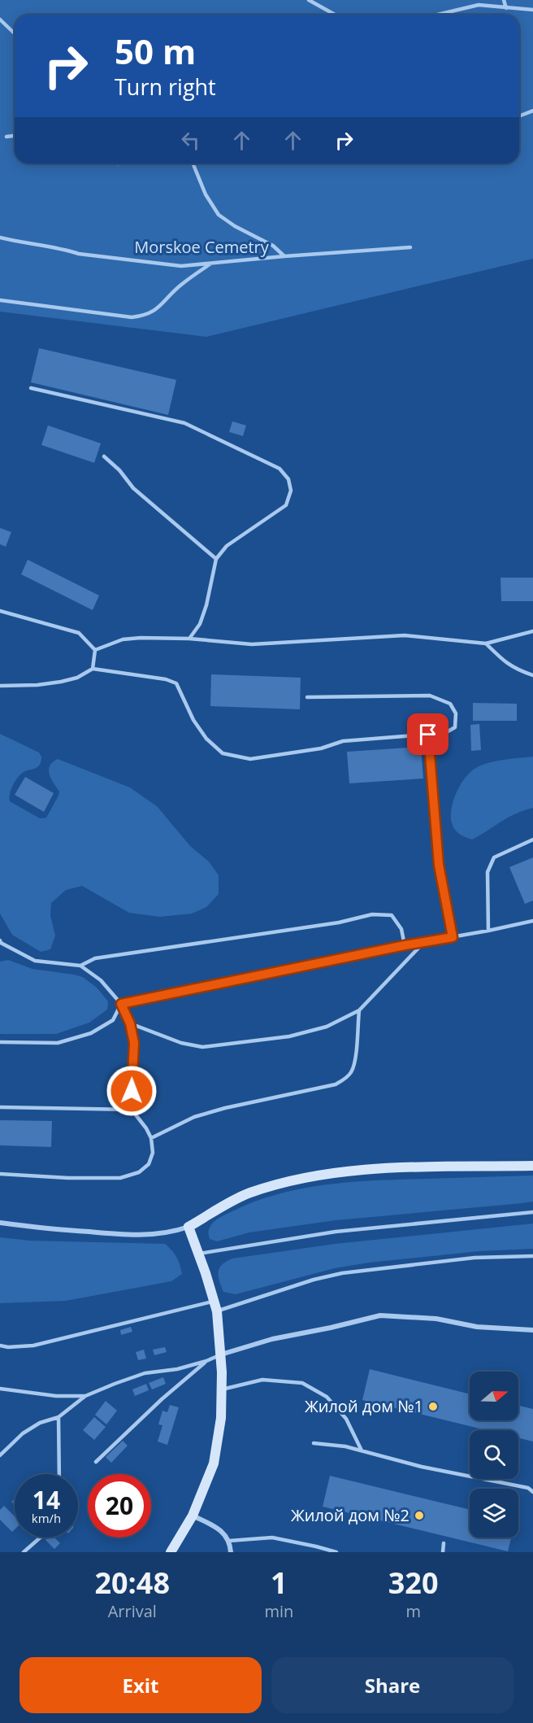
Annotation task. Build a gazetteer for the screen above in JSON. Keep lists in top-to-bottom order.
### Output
{
  "parks": ["Morskoe Cemetry"],
  "places": ["Жилой дом №1", "Жилой дом №2"],
  "north": "right",
  "page": {
    "turn": ["50 m", "Turn right"],
    "speed": "14 km/h",
    "limit": "20",
    "eta": [
      "20:48",
      "Arrival",
      "1",
      "min",
      "320",
      "m"
    ],
    "buttons": ["Exit", "Share"]
  }
}
